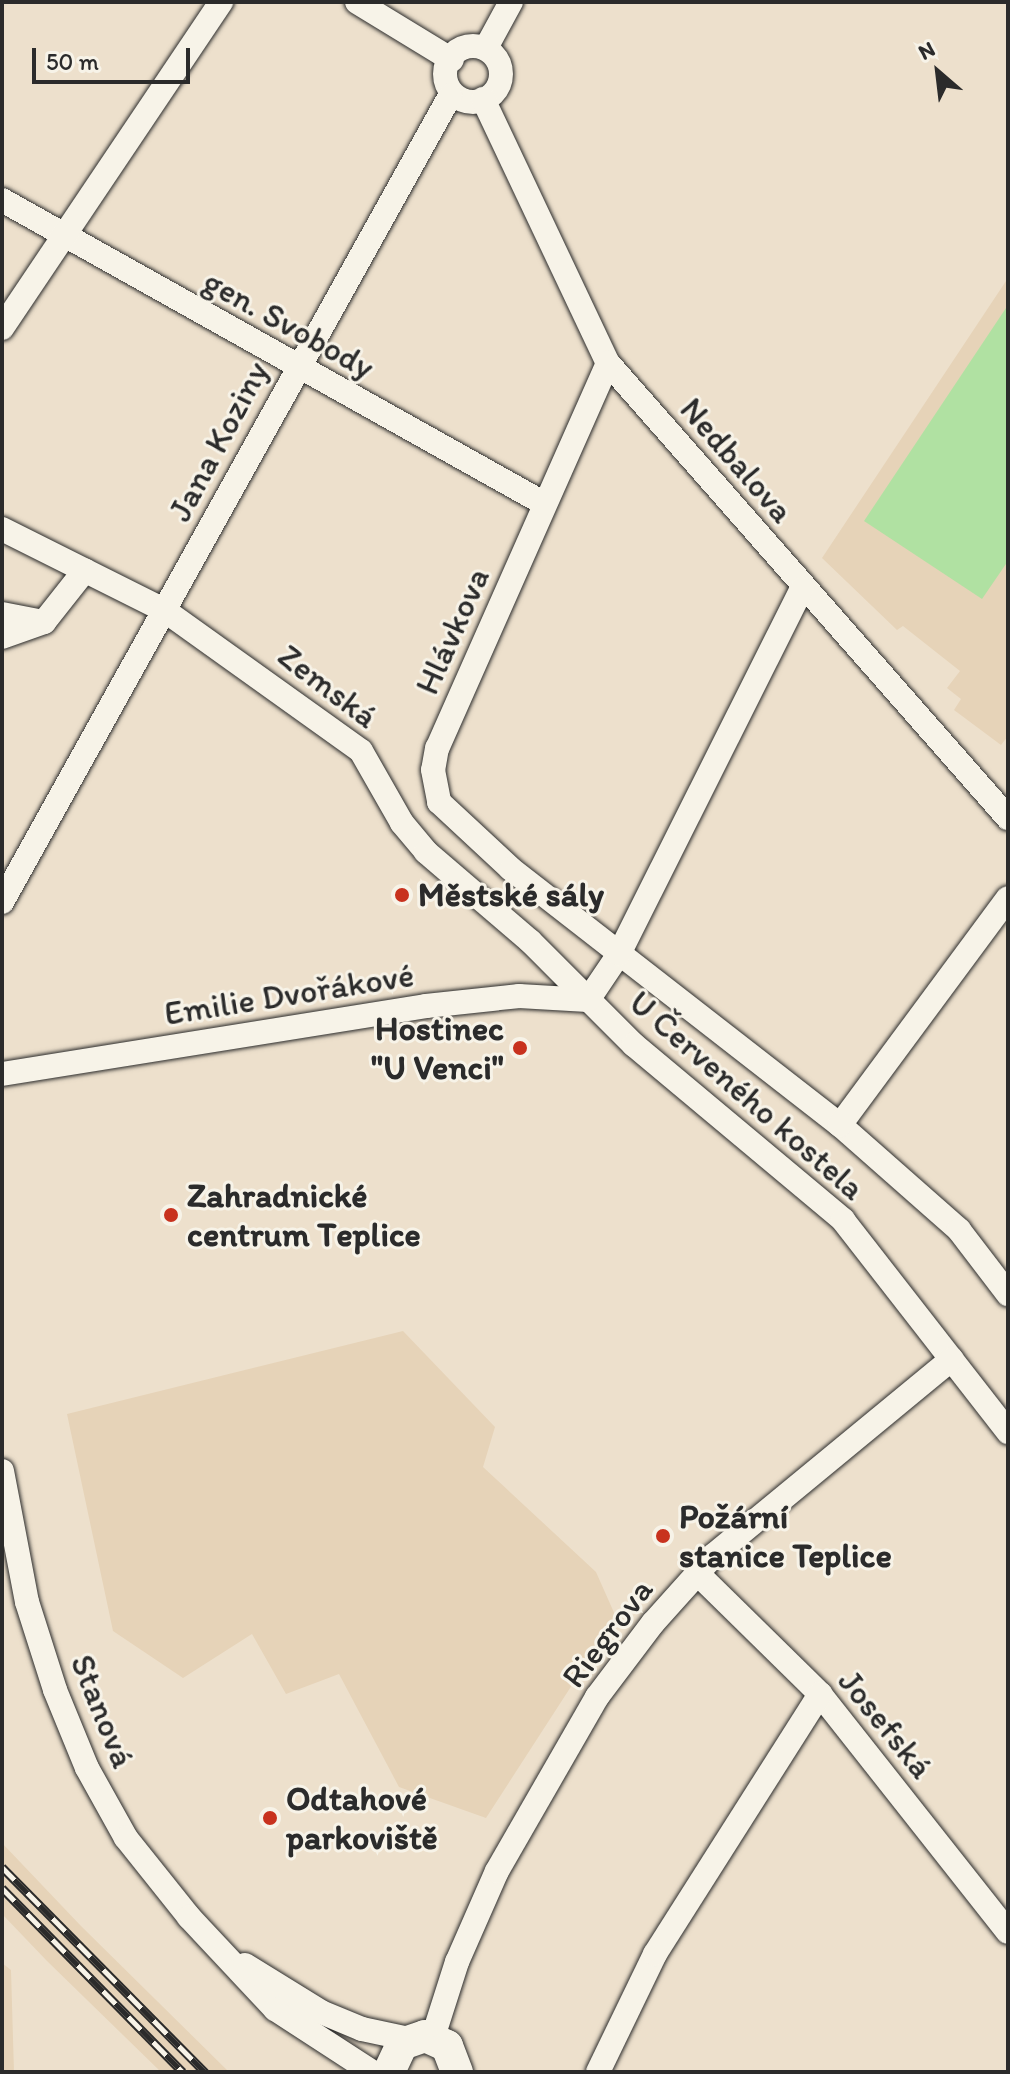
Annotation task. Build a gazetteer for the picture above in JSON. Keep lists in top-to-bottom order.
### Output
{
  "streets": {
    "street": [
      "gen. Svobody",
      "Jana Koziny",
      "Nedbalova",
      "Hlávkova",
      "Zemská",
      "Emilie Dvořákové",
      "U Červeného kostela",
      "Riegrova",
      "Stanová",
      "Josefská"
    ]
  },
  "crossings": [
    ["gen. Svobody", "Jana Koziny"],
    ["gen. Svobody", "Hlávkova"],
    ["Jana Koziny", "Nedbalova"],
    ["Jana Koziny", "Zemská"],
    ["Nedbalova", "Hlávkova"],
    ["Hlávkova", "U Červeného kostela"],
    ["Zemská", "Emilie Dvořákové"],
    ["Zemská", "U Červeného kostela"],
    ["Emilie Dvořákové", "U Červeného kostela"],
    ["U Červeného kostela", "Riegrova"],
    ["Riegrova", "Stanová"],
    ["Riegrova", "Josefská"]
  ],
  "places": [
    "Městské sály",
    "Hostinec \"U Venci\"",
    "Zahradnické centrum Teplice",
    "Požární stanice Teplice",
    "Odtahové parkoviště"
  ],
  "scale_bar": "50 m",
  "north": "top left"
}
